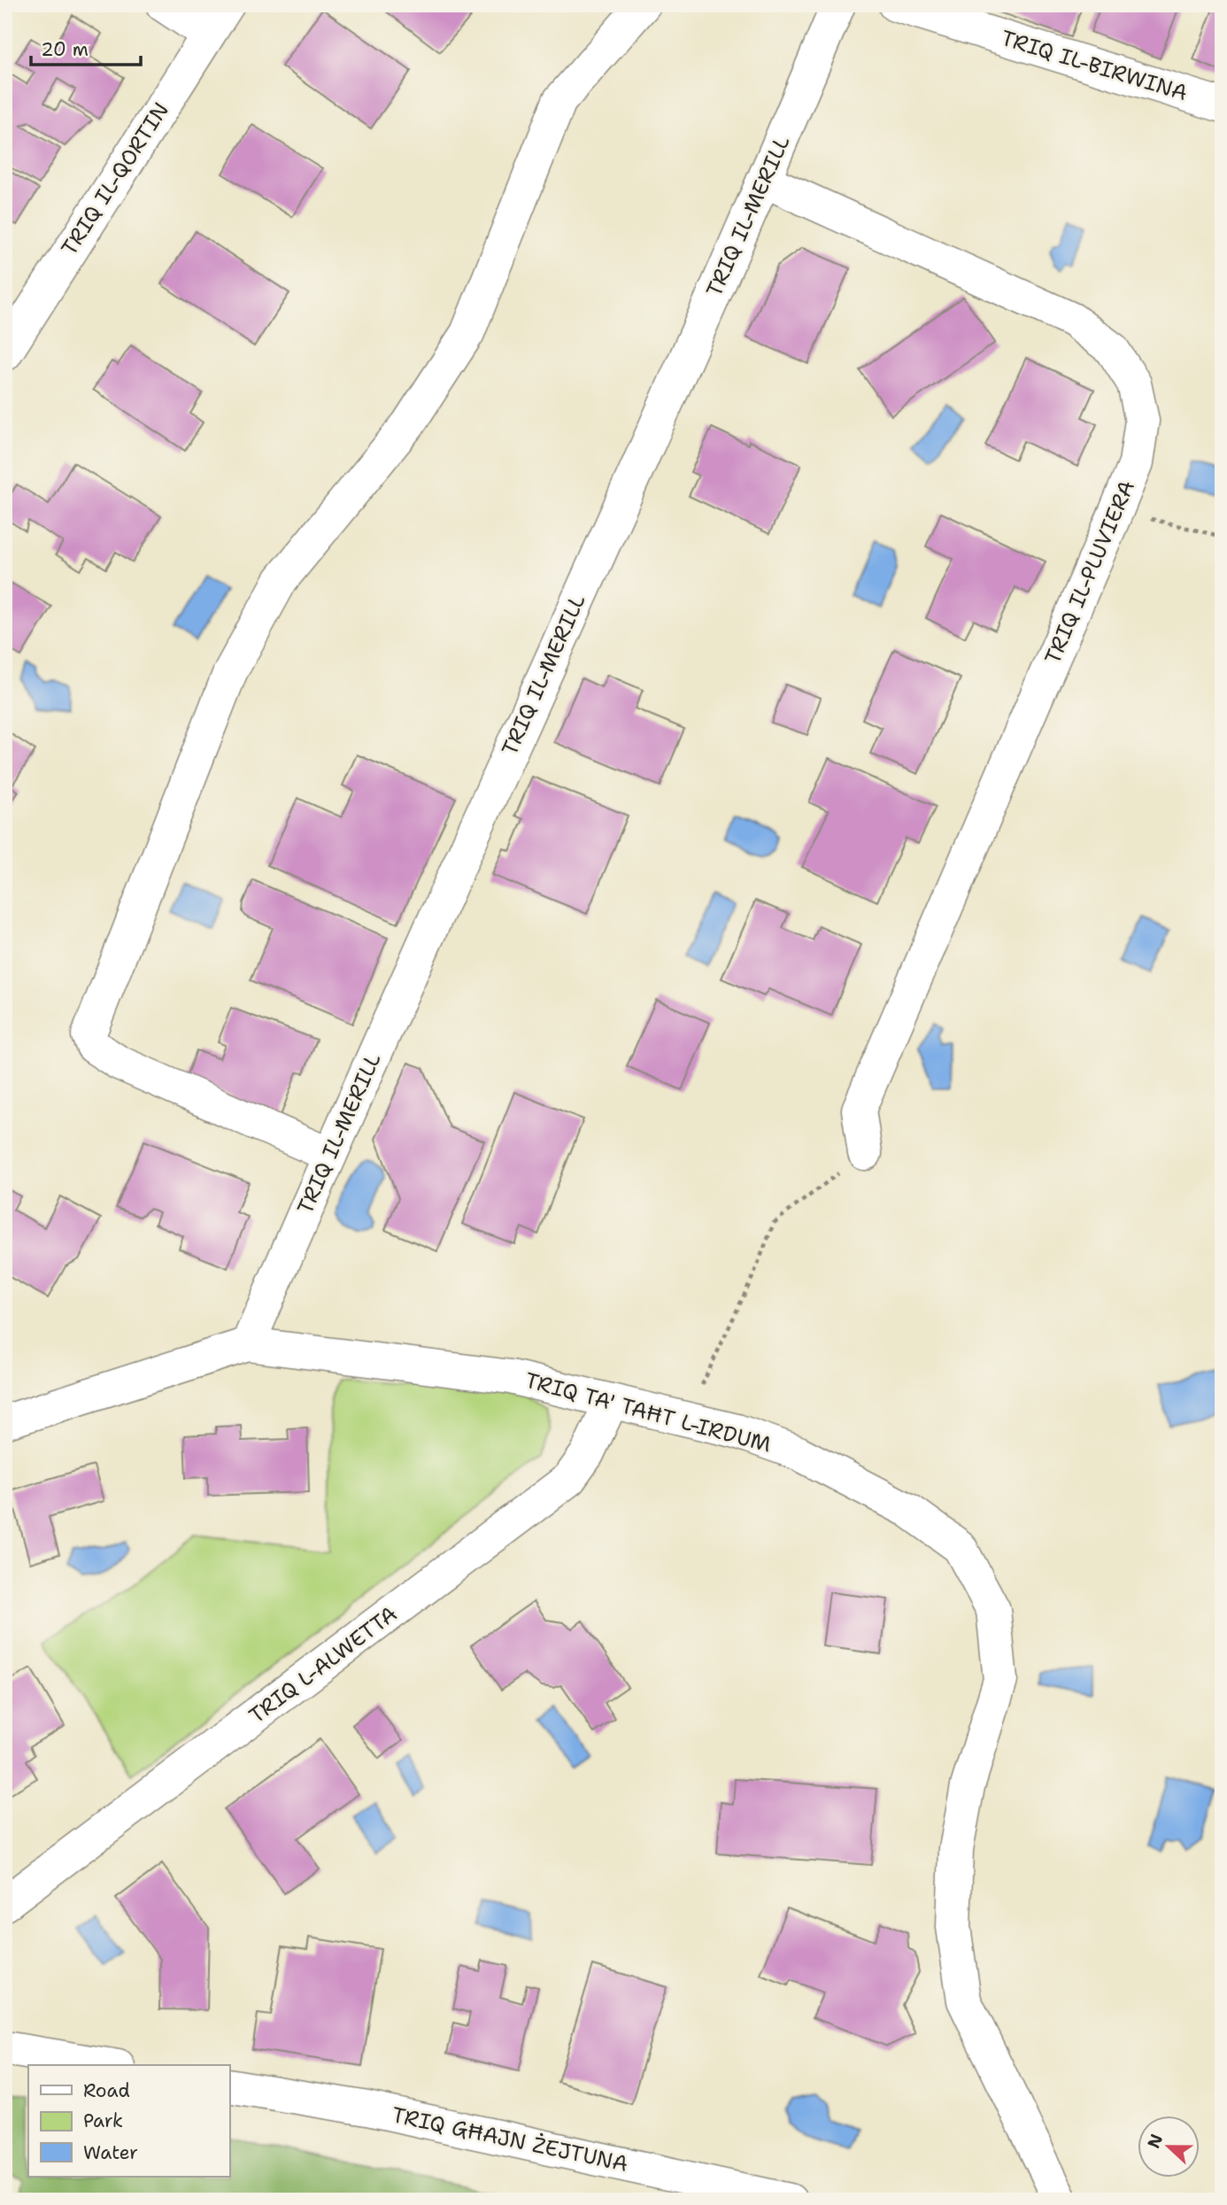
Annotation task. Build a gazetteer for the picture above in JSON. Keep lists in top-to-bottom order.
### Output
{
  "streets": {
    "street": [
      "TRIQ IL-BIRWINA",
      "TRIQ IL-QORTIN",
      "TRIQ IL-MERILL",
      "TRIQ IL-PLUVIERA",
      "TRIQ TA' TAĦT L-IRDUM",
      "TRIQ L-ALWETTA",
      "TRIQ GĦAJN ŻEJTUNA"
    ]
  },
  "crossings": [
    ["TRIQ IL-MERILL", "TRIQ IL-PLUVIERA"],
    ["TRIQ IL-MERILL", "TRIQ TA' TAĦT L-IRDUM"],
    ["TRIQ TA' TAĦT L-IRDUM", "TRIQ L-ALWETTA"]
  ],
  "legend": ["Road", "Park", "Water"],
  "scale_bar": "20 m",
  "north": "left"
}
